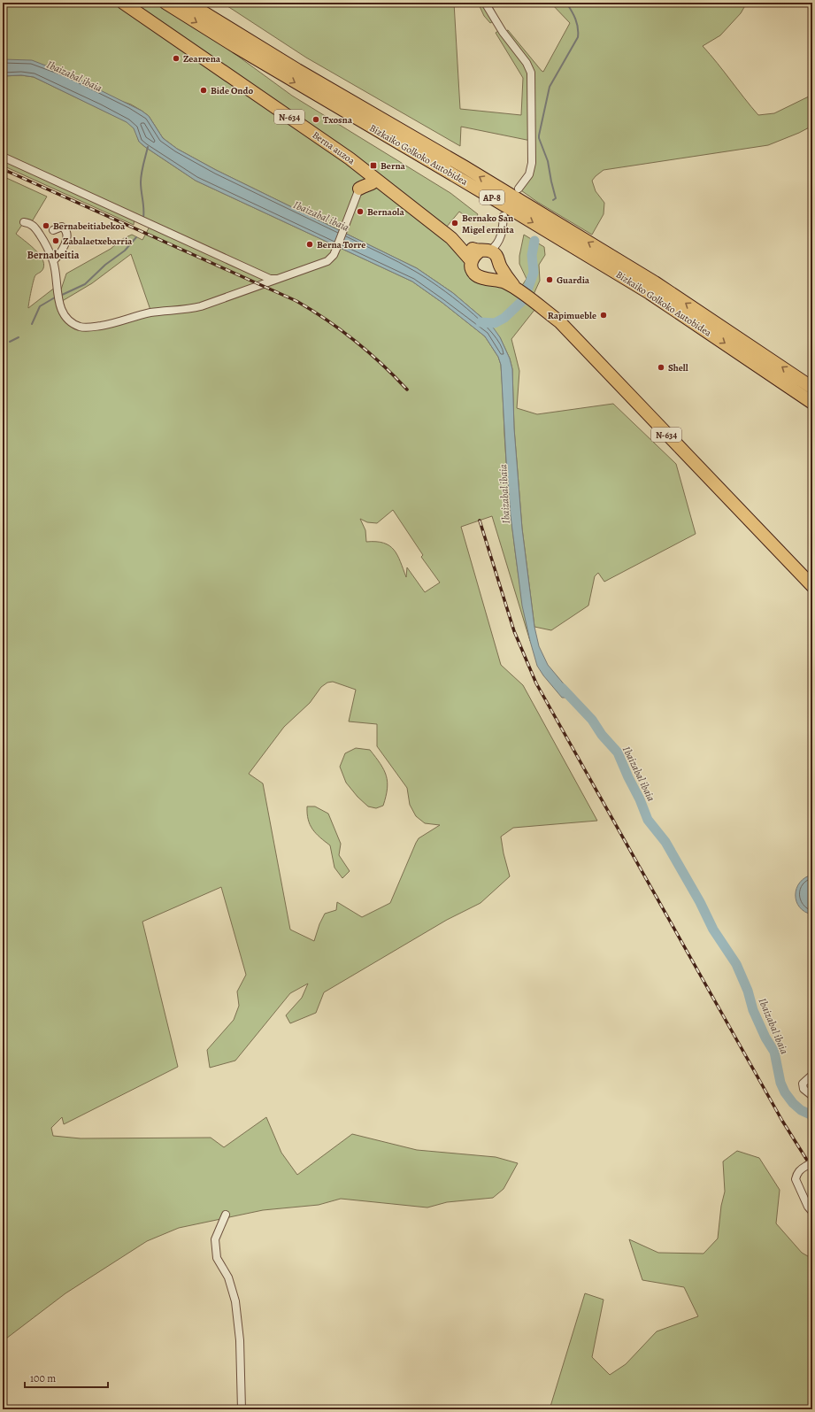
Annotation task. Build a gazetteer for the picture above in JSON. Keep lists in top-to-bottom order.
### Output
{
  "streets": {
    "highway": [
      "N-634",
      "Berna auzoa",
      "Bizkaiko Golkoko Autobidea",
      "AP-8"
    ]
  },
  "crossings": [
    ["N-634", "Berna auzoa"]
  ],
  "districts": ["Bernabeitia"],
  "water": ["Ibaizabal ibaia"],
  "places": {
    "other": [
      "Zearrena",
      "Bide Ondo",
      "Txosna",
      "Bernaola",
      "Bernako San Migel ermita",
      "Bernabeitiabekoa",
      "Zabalaetxebarria",
      "Berna Torre",
      "Guardia",
      "Rapimueble",
      "Shell"
    ],
    "transit": ["Berna"]
  },
  "scale_bar": "100 m"
}
